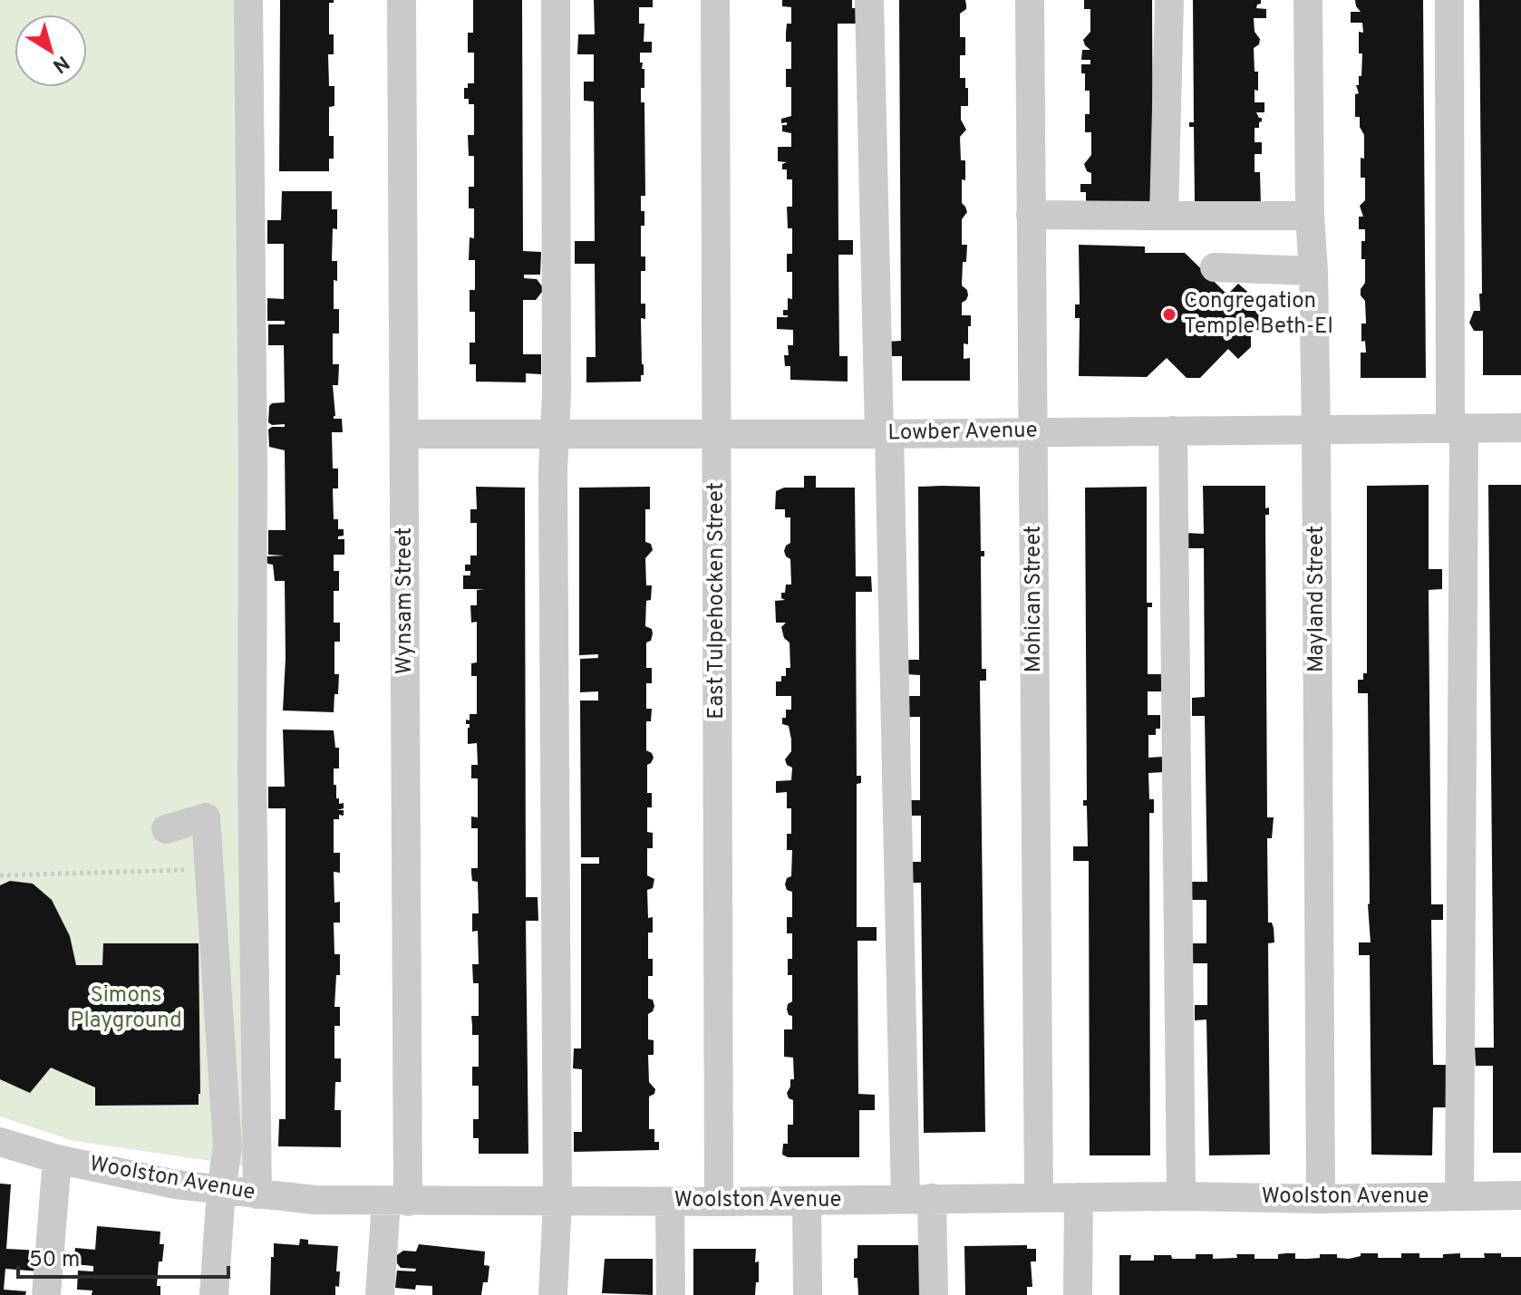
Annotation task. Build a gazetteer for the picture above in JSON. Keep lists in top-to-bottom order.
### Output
{
  "streets": {
    "street": [
      "Lowber Avenue",
      "Mohican Street",
      "Mayland Street",
      "Wynsam Street",
      "East Tulpehocken Street",
      "Woolston Avenue"
    ]
  },
  "crossings": [
    ["Lowber Avenue", "Mohican Street"],
    ["Lowber Avenue", "Mayland Street"],
    ["Lowber Avenue", "Wynsam Street"],
    ["Lowber Avenue", "East Tulpehocken Street"],
    ["Mohican Street", "Woolston Avenue"],
    ["Mayland Street", "Woolston Avenue"],
    ["Wynsam Street", "Woolston Avenue"],
    ["East Tulpehocken Street", "Woolston Avenue"]
  ],
  "parks": ["Simons Playground"],
  "places": ["Congregation Temple Beth-El"],
  "scale_bar": "50 m",
  "north": "bottom right"
}
